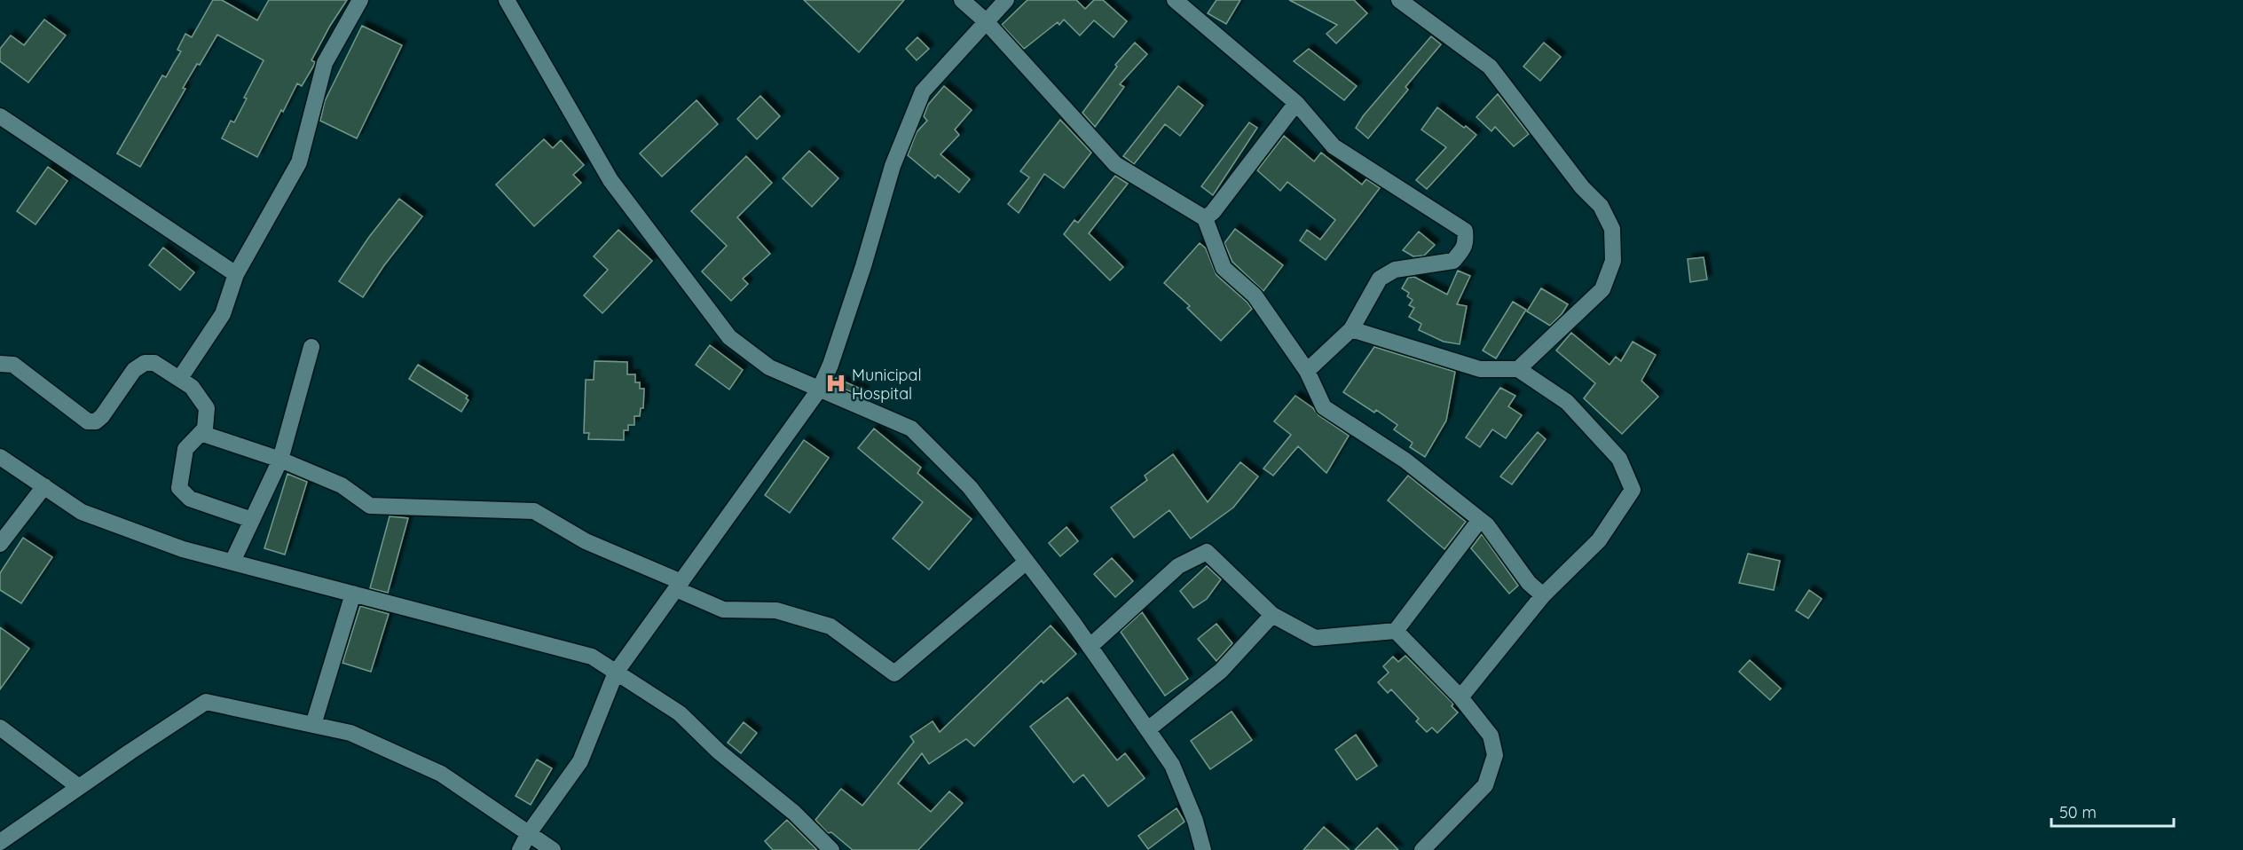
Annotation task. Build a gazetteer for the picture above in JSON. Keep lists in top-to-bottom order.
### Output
{
  "places": {
    "hospital": ["Municipal Hospital"]
  },
  "scale_bar": "50 m"
}
